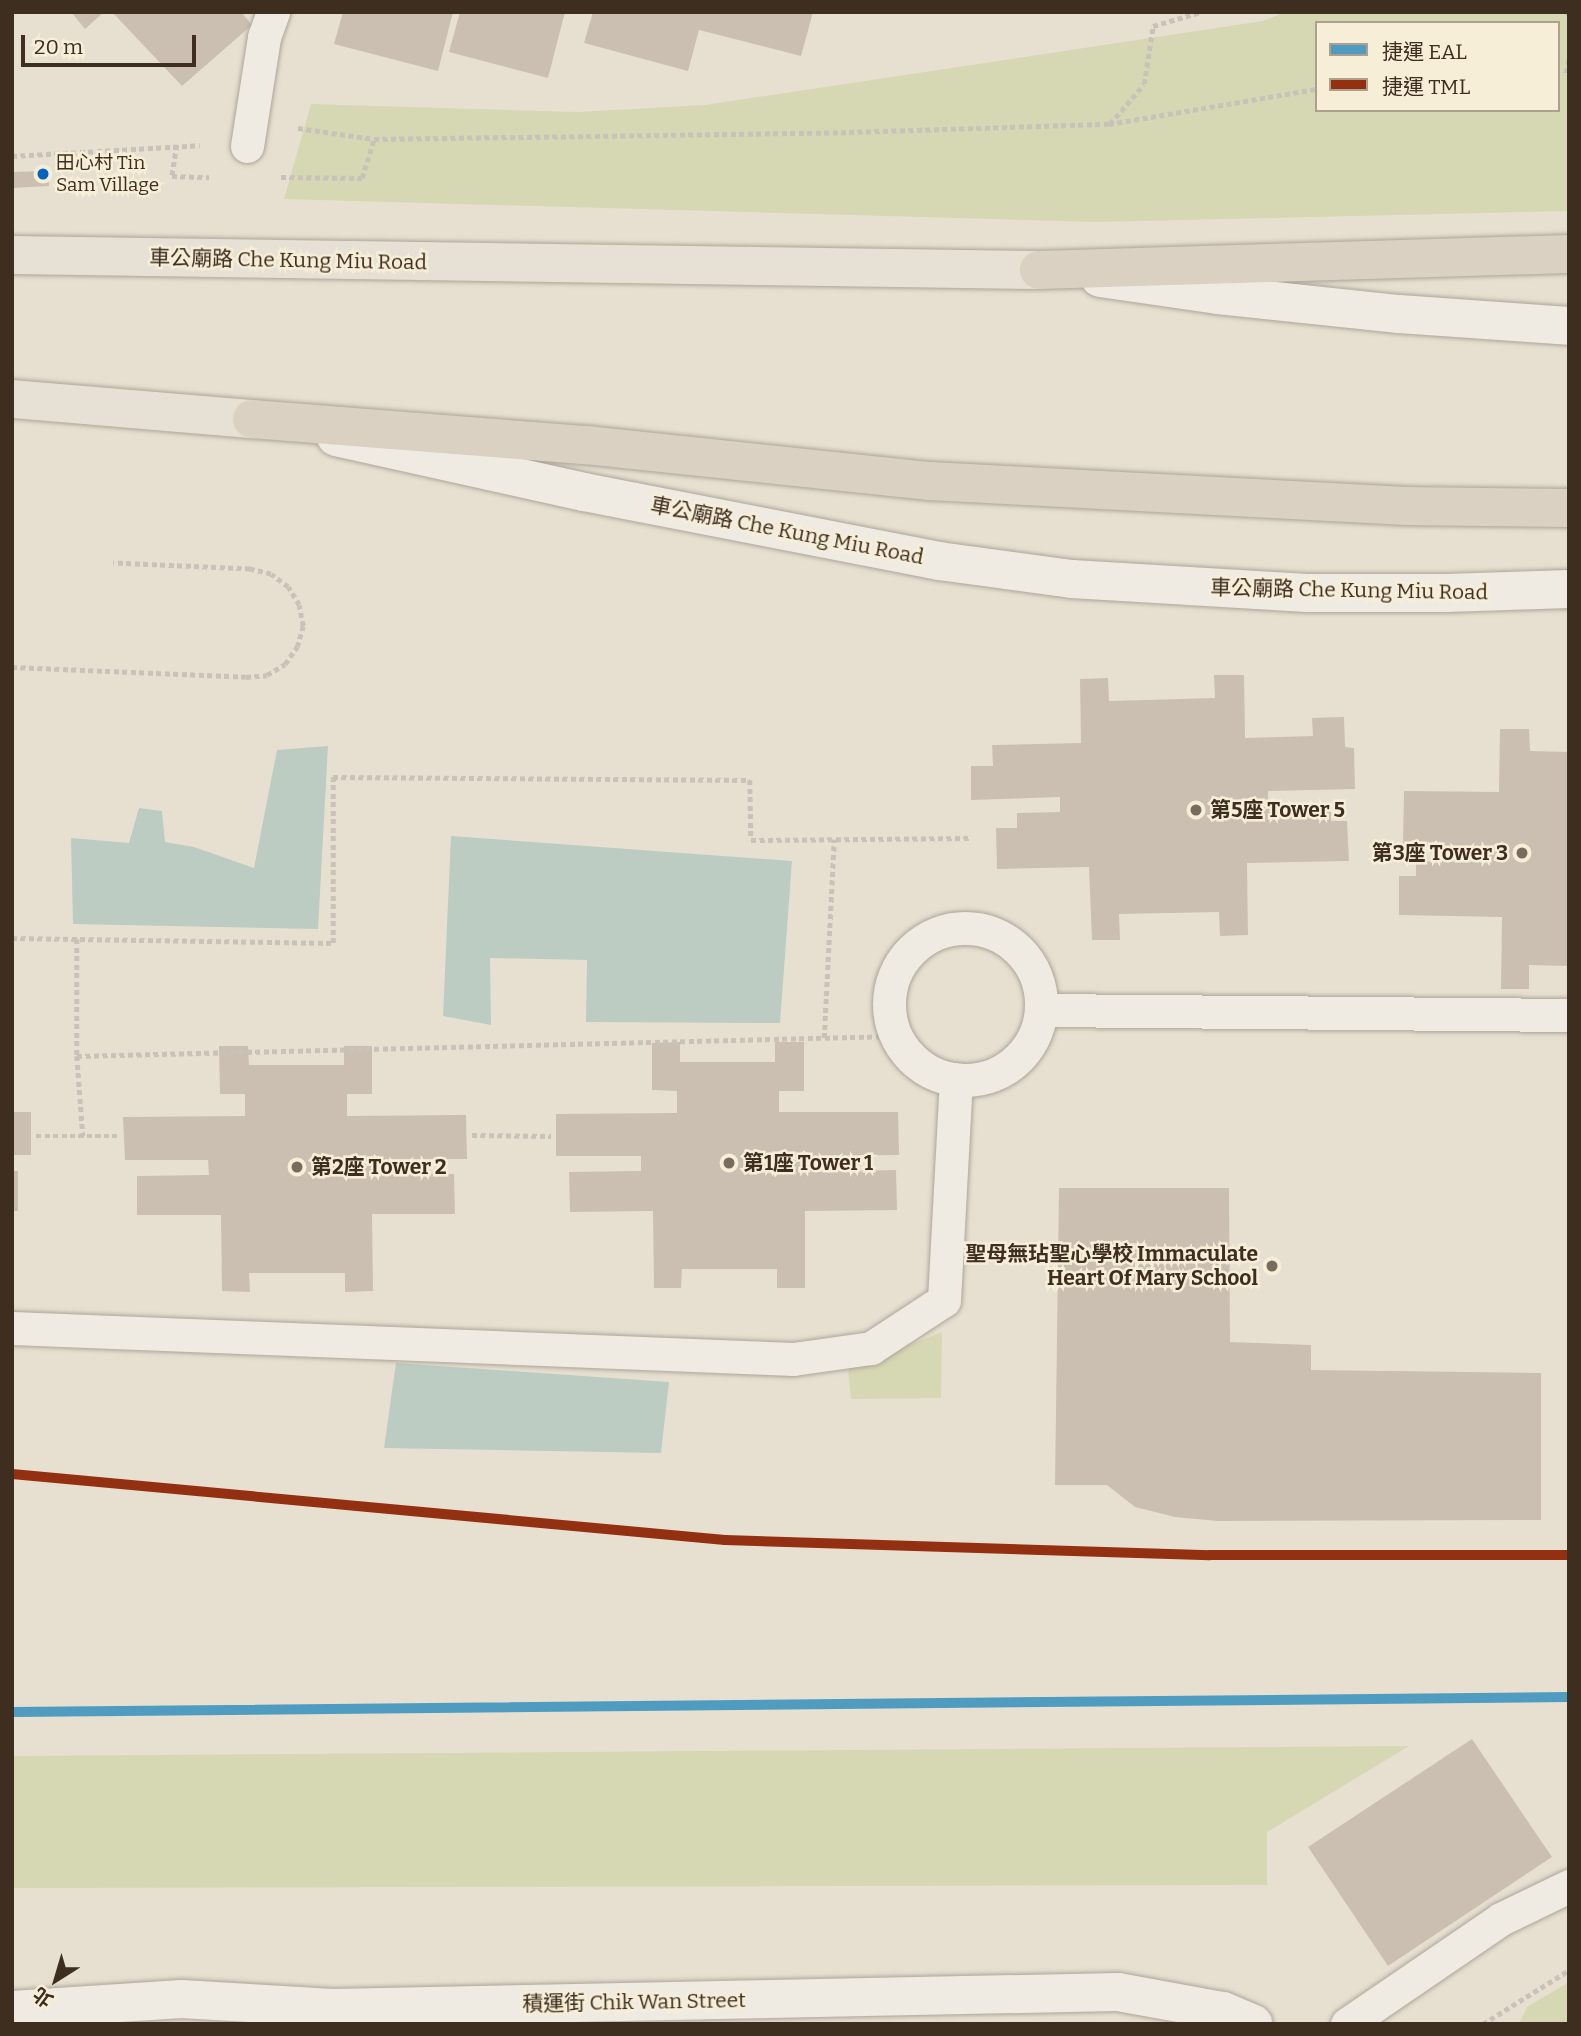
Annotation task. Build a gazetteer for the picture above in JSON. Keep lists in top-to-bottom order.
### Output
{
  "streets": {
    "main road": ["車公廟路 Che Kung Miu Road", "積運街 Chik Wan Street"]
  },
  "places": [
    "田心村 Tin Sam Village",
    "第5座 Tower 5",
    "第3座 Tower 3",
    "第1座 Tower 1",
    "第2座 Tower 2",
    "聖母無玷聖心學校 Immaculate Heart Of Mary School"
  ],
  "lines": ["metro line TML", "metro line EAL"],
  "legend": ["捷運 EAL", "捷運 TML"],
  "scale_bar": "20 m",
  "north": "bottom left"
}
